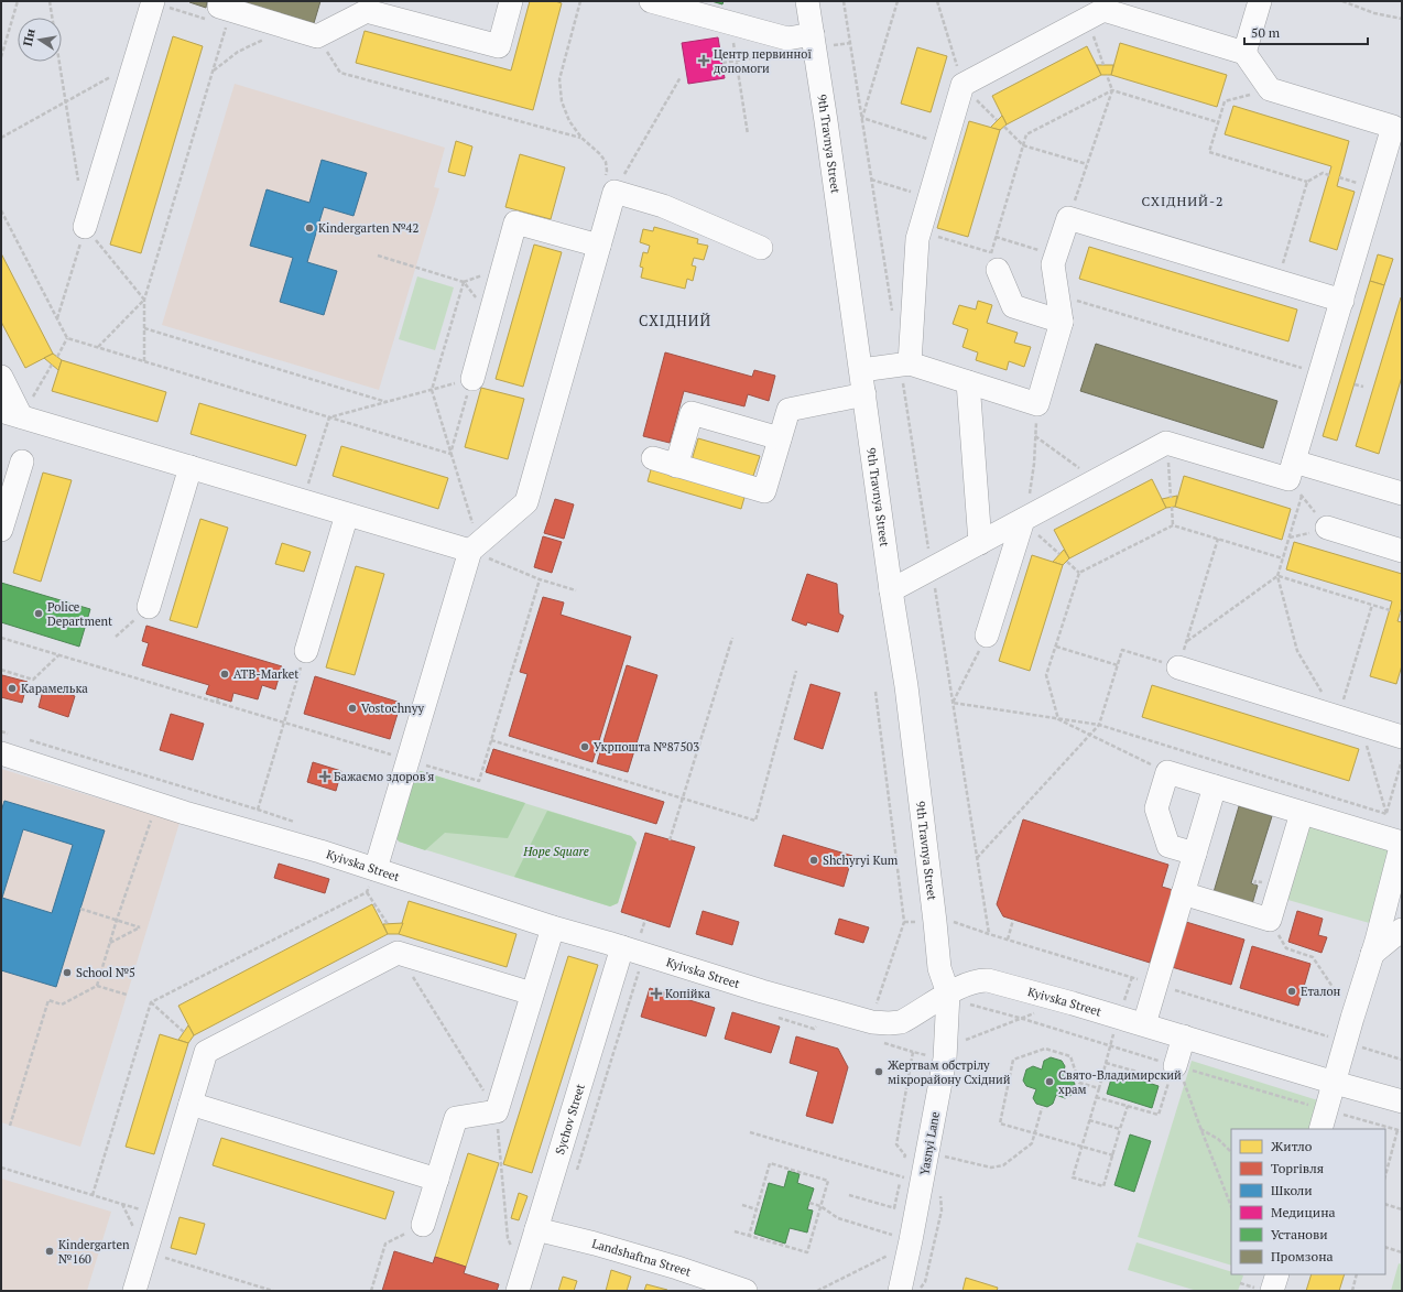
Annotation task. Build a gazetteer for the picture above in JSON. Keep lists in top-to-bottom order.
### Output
{
  "streets": {
    "street": [
      "9th Travnya Street",
      "Kyivska Street",
      "Sychov Street",
      "Yasnyi Lane",
      "Landshaftna Street"
    ]
  },
  "crossings": [
    ["9th Travnya Street", "Kyivska Street"],
    ["9th Travnya Street", "Yasnyi Lane"],
    ["Kyivska Street", "Sychov Street"],
    ["Kyivska Street", "Yasnyi Lane"],
    ["Sychov Street", "Landshaftna Street"]
  ],
  "districts": ["СХІДНИЙ-2", "СХІДНИЙ"],
  "parks": ["Hope Square"],
  "places": {
    "health": ["Центр первинної допомоги", "Бажаємо здоров'я", "Копійка"],
    "other": [
      "Kindergarten №42",
      "Police Department",
      "ATB-Market",
      "Карамелька",
      "Vostochnyy",
      "Укрпошта №87503",
      "Shchyryi Kum",
      "School №5",
      "Еталон",
      "Жертвам обстрілу мікрорайону Східний",
      "Свято-Владимирский храм",
      "Kindergarten №160"
    ]
  },
  "legend": [
    "Житло",
    "Торгівля",
    "Школи",
    "Медицина",
    "Установи",
    "Промзона"
  ],
  "scale_bar": "50 m",
  "north": "left"
}
